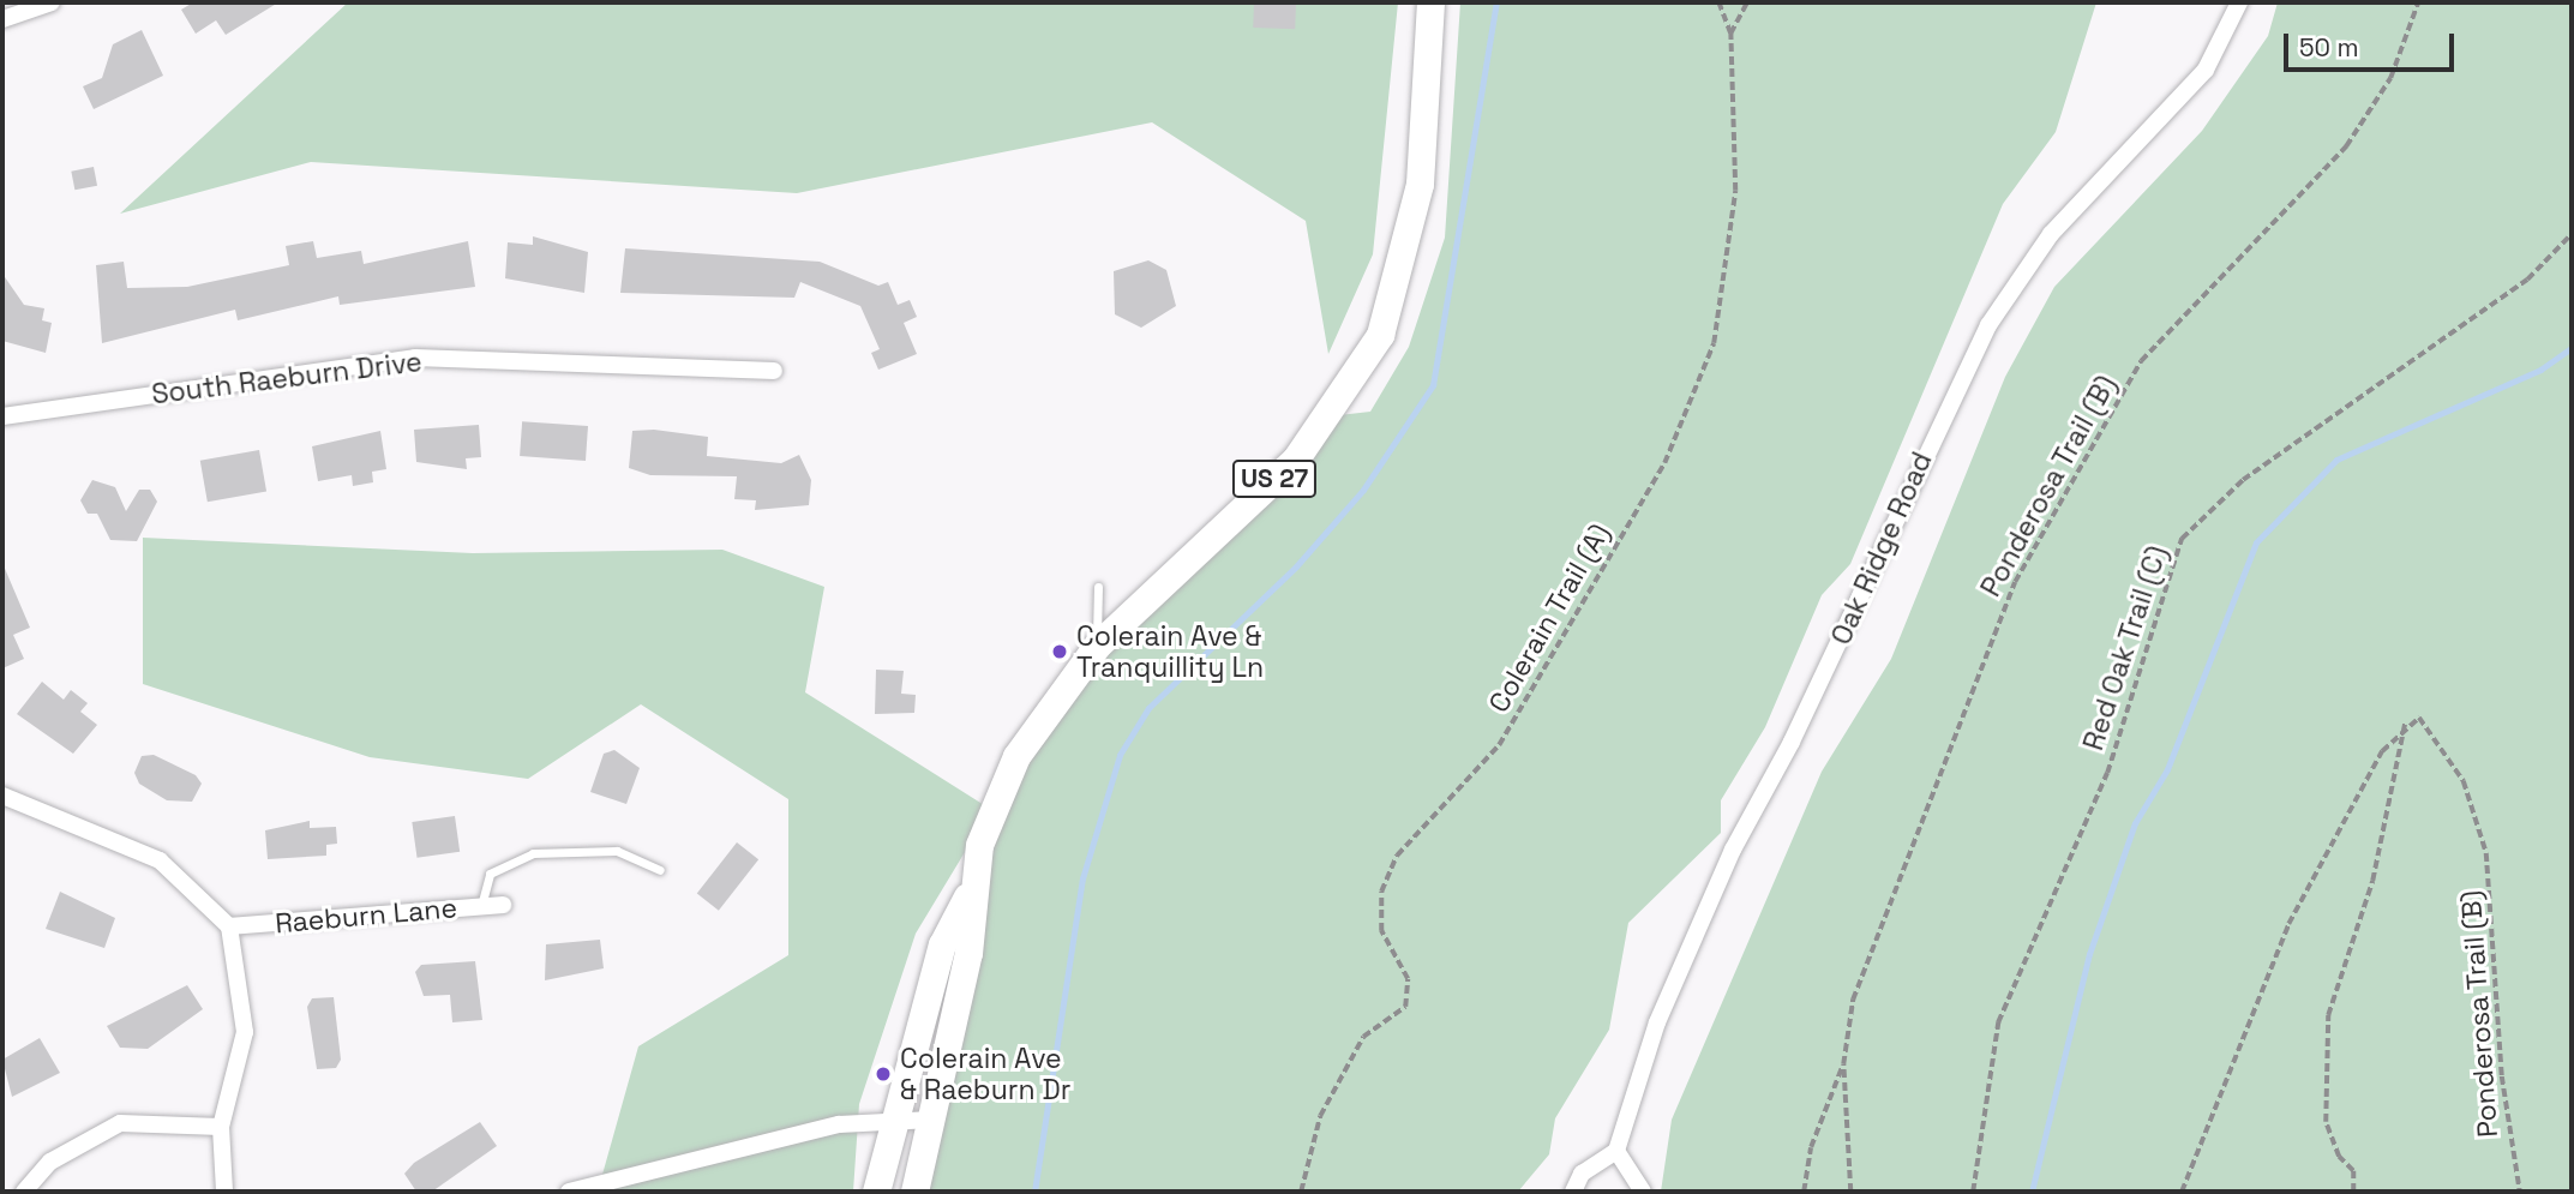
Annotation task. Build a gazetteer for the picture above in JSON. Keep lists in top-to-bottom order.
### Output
{
  "streets": {
    "main road": ["US 27"],
    "street": ["South Raeburn Drive", "Oak Ridge Road", "Raeburn Lane"],
    "path": ["Ponderosa Trail (B)", "Colerain Trail (A)", "Red Oak Trail (C)"]
  },
  "places": ["Colerain Ave & Tranquillity Ln", "Colerain Ave & Raeburn Dr"],
  "scale_bar": "50 m"
}
